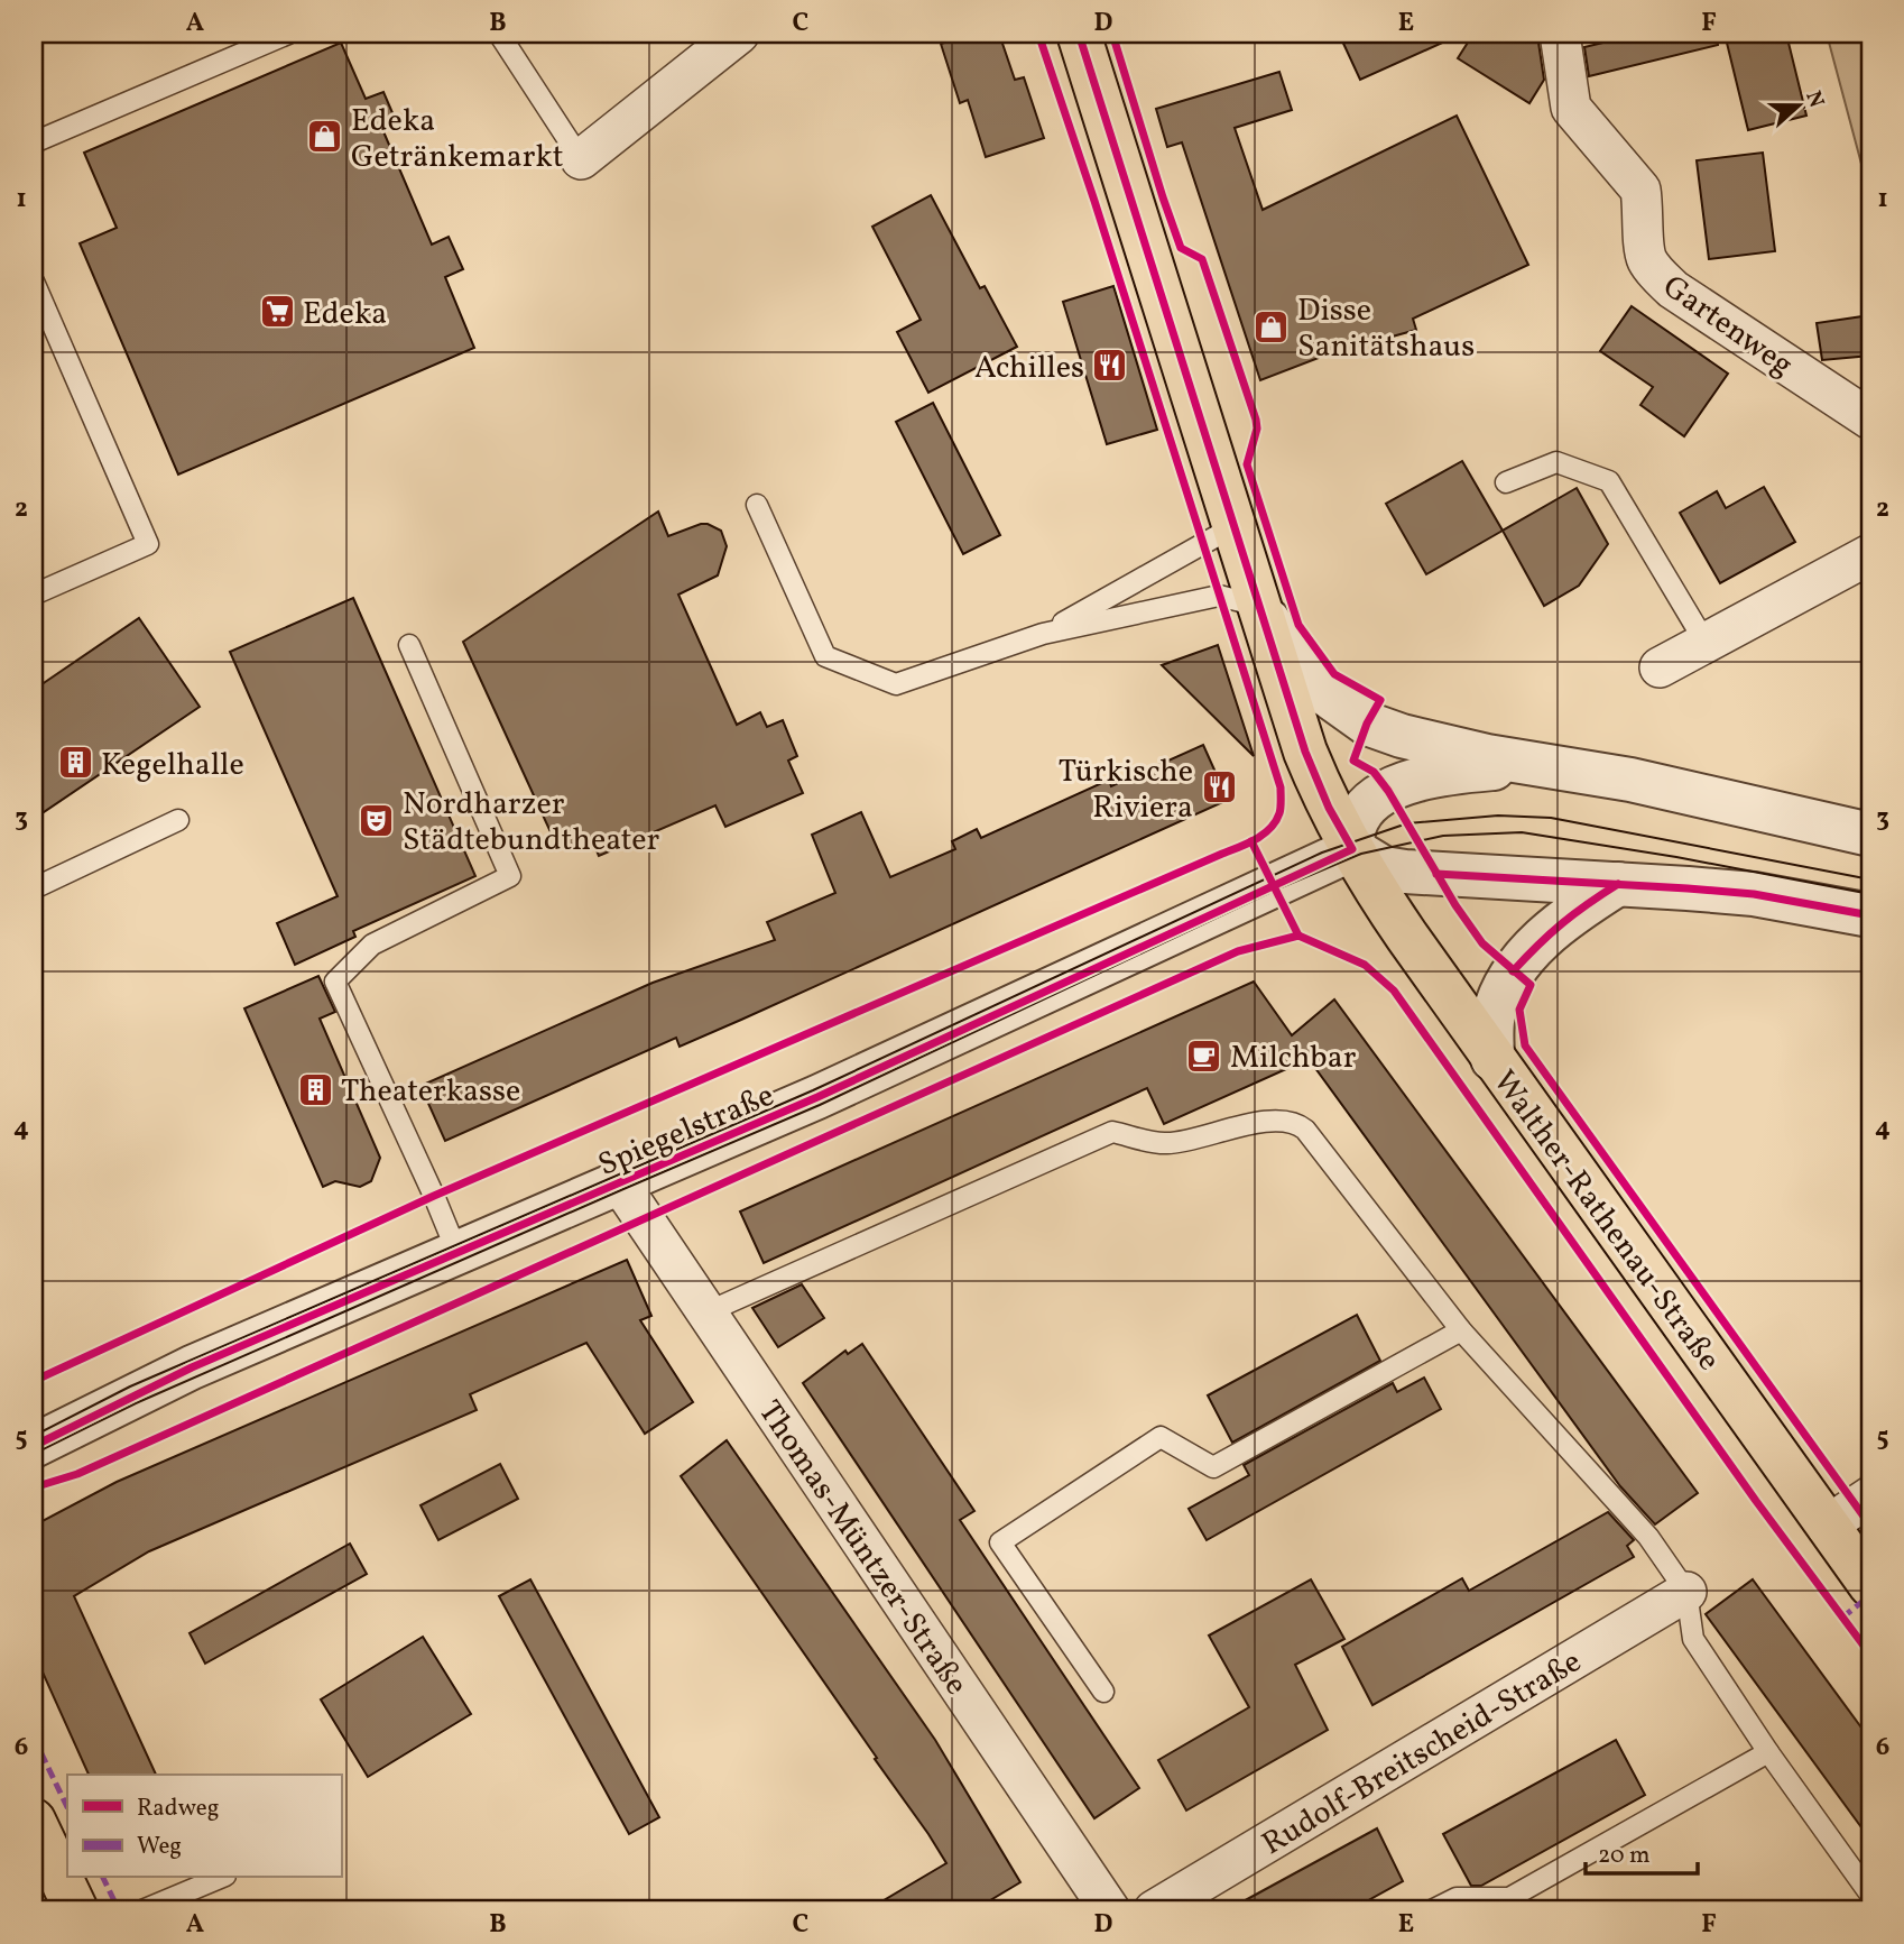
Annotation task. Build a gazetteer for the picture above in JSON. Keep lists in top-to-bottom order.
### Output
{
  "streets": {
    "main road": ["Walther-Rathenau-Straße"],
    "street": [
      "Gartenweg",
      "Spiegelstraße",
      "Thomas-Müntzer-Straße",
      "Rudolf-Breitscheid-Straße"
    ]
  },
  "crossings": [
    ["Spiegelstraße", "Walther-Rathenau-Straße"],
    ["Spiegelstraße", "Thomas-Müntzer-Straße"]
  ],
  "places": {
    "shop": ["Edeka Getränkemarkt", "Disse Sanitätshaus"],
    "supermarket": ["Edeka"],
    "restaurant": ["Achilles", "Türkische Riviera"],
    "building": ["Kegelhalle", "Theaterkasse"],
    "theatre": ["Nordharzer Städtebundtheater"],
    "cafe": ["Milchbar"]
  },
  "legend": ["Radweg", "Weg"],
  "scale_bar": "20 m",
  "north": "right",
  "grid": {
    "columns": [
      "A",
      "B",
      "C",
      "D",
      "E",
      "F"
    ],
    "rows": [
      "1",
      "2",
      "3",
      "4",
      "5",
      "6"
    ]
  }
}
